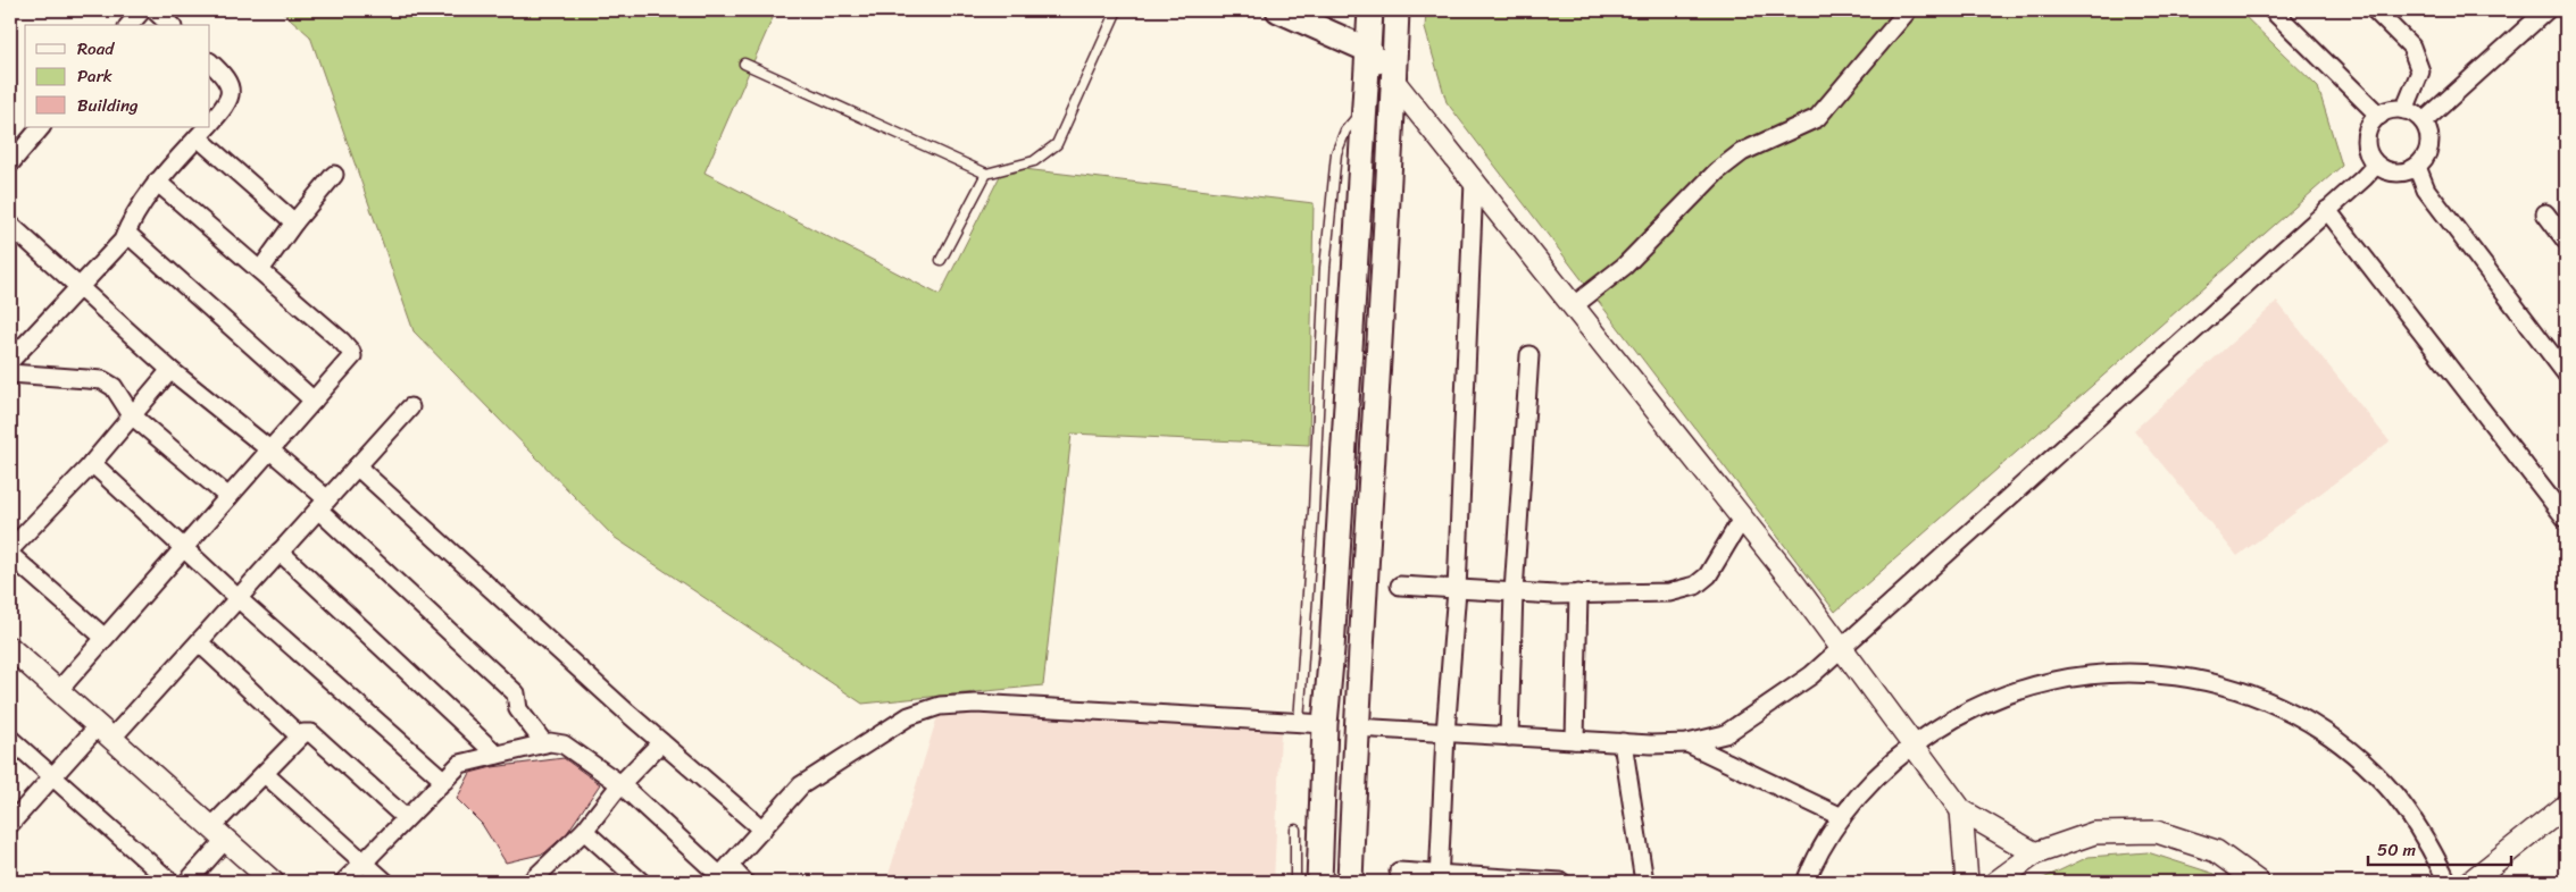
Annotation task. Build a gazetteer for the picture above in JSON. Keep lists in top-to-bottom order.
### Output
{
  "legend": ["Road", "Park", "Building"],
  "scale_bar": "50 m"
}
